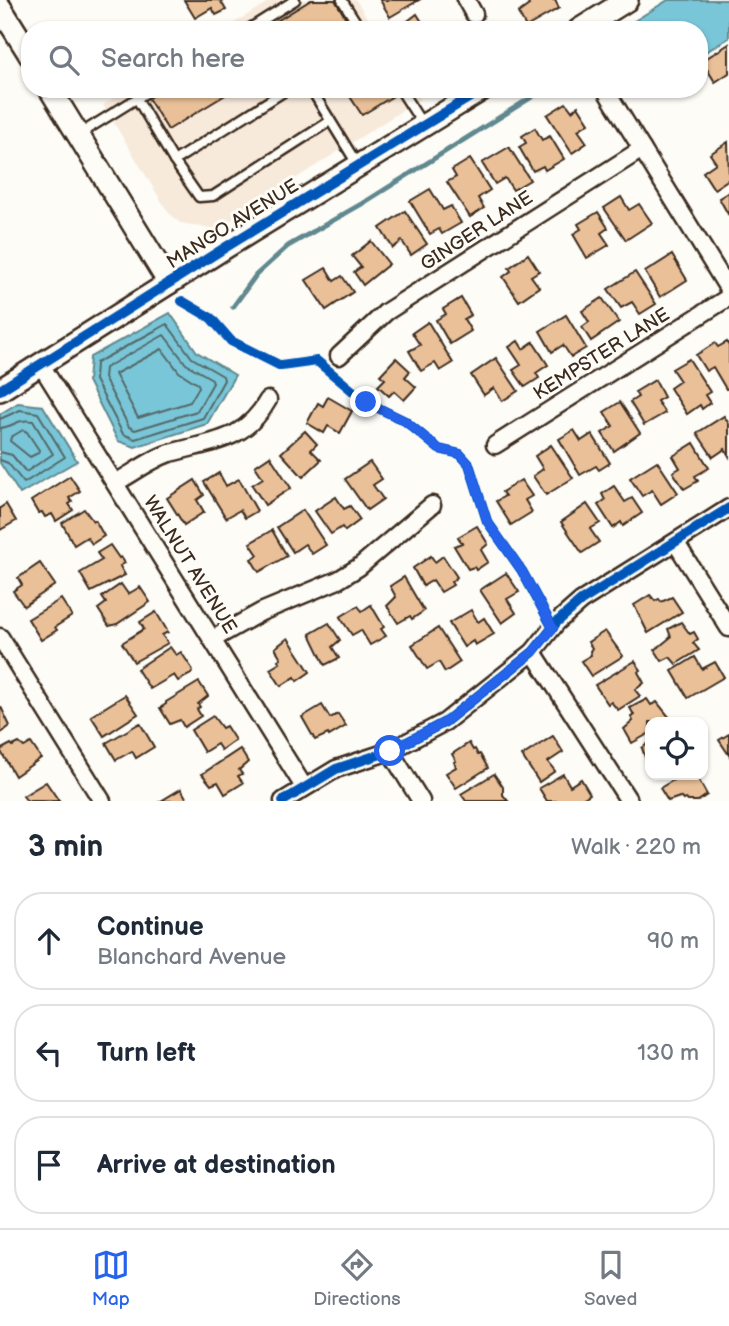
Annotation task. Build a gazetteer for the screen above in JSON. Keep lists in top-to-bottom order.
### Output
{
  "streets": {
    "street": [
      "MANGO AVENUE",
      "GINGER LANE",
      "KEMPSTER LANE",
      "WALNUT AVENUE"
    ]
  },
  "crossings": [
    ["MANGO AVENUE", "WALNUT AVENUE"]
  ],
  "page": {
    "search": "Search here",
    "heading": ["3 min", "Walk · 220 m"],
    "list": [
      ["Continue", "Blanchard Avenue", "90 m"],
      ["Turn left", "130 m"],
      "Arrive at destination"
    ],
    "nav": ["Map", "Directions", "Saved"]
  }
}
